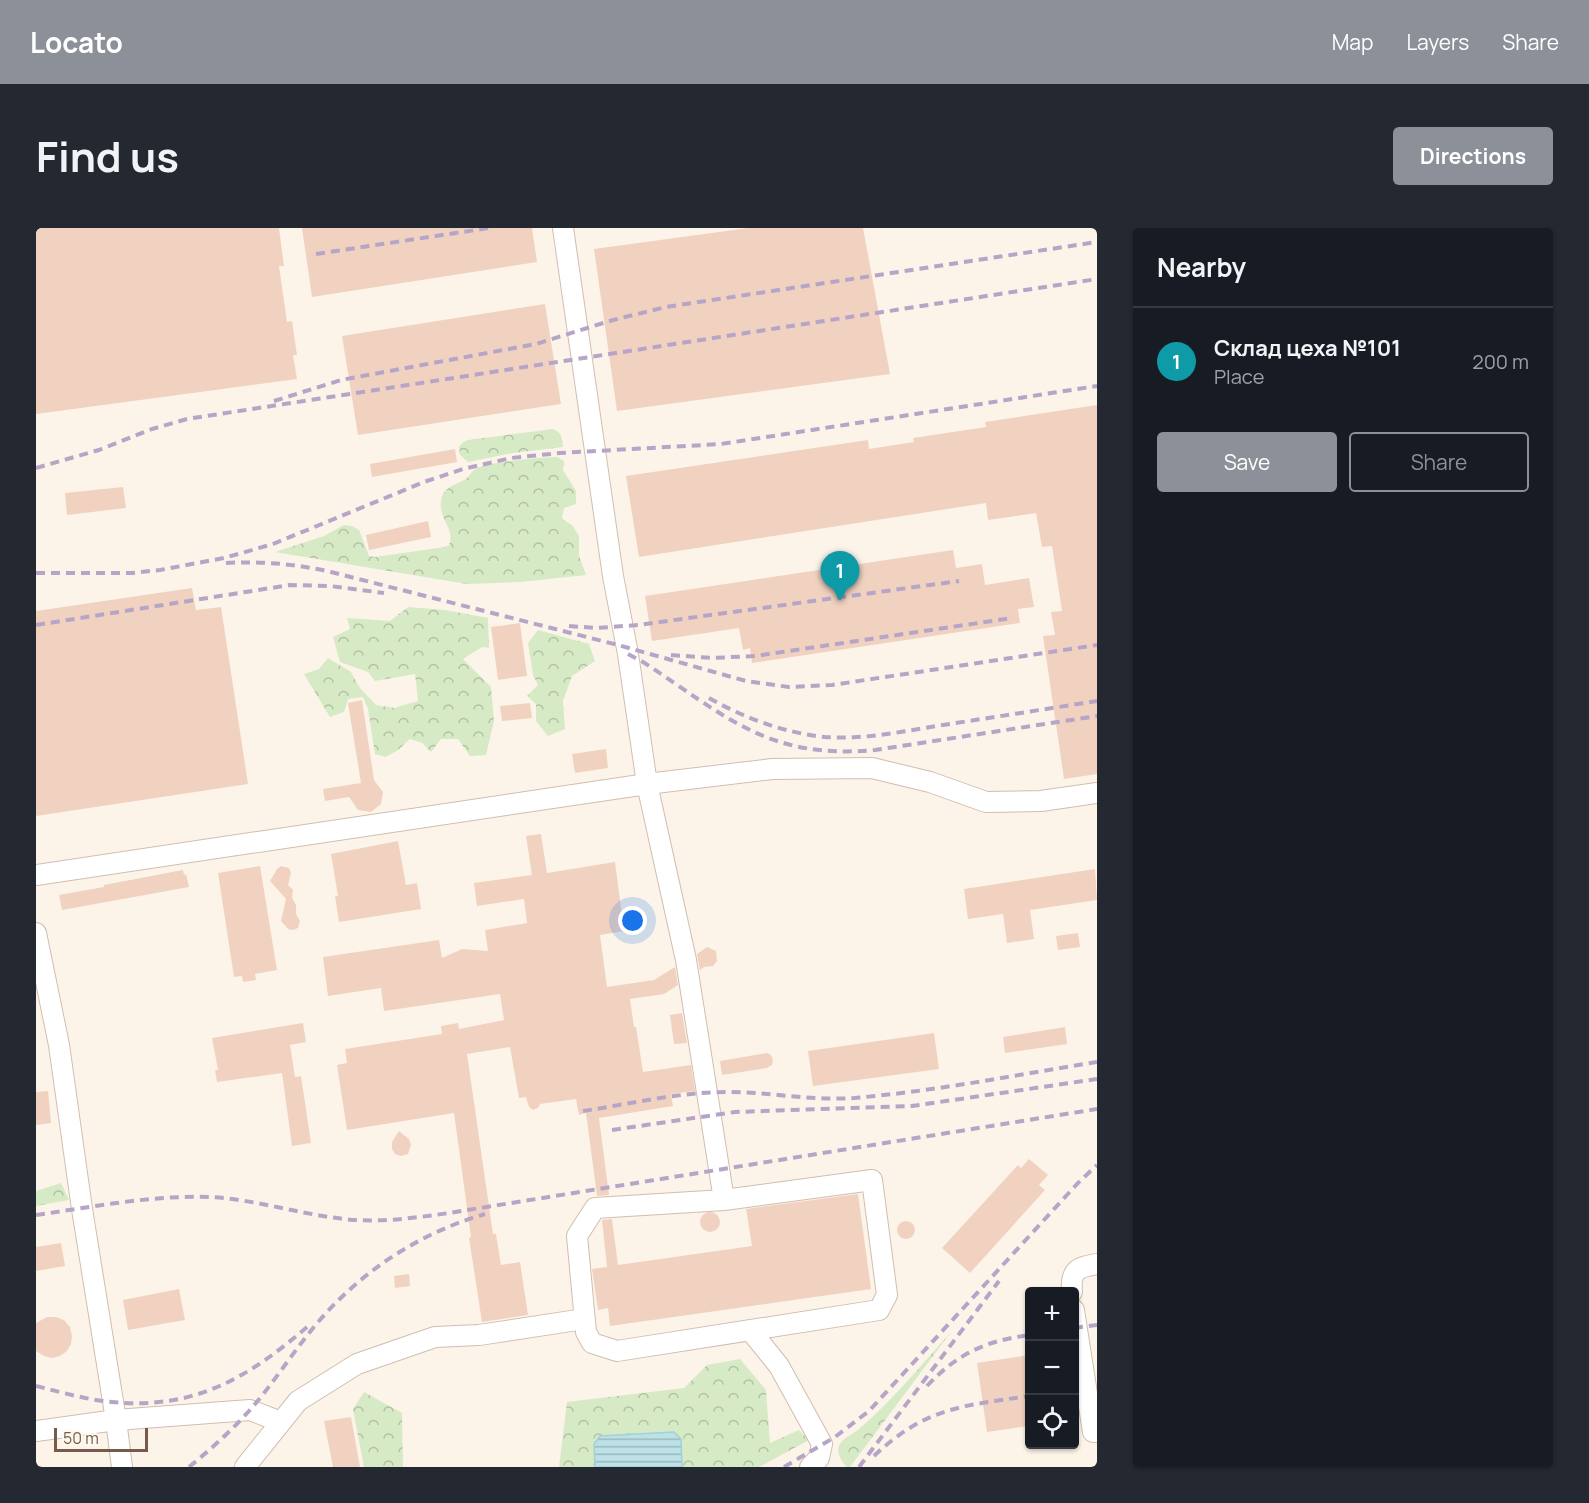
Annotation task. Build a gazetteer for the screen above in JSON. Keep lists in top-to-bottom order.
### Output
{
  "scale_bar": "50 m",
  "page": {
    "header": "Locato",
    "nav": ["Map", "Layers", "Share"],
    "title": "Find us",
    "buttons": [
      "Directions",
      ["Save", "Share"]
    ],
    "heading": "Nearby",
    "list": [
      {
        "mark": "1",
        "name": "Склад цеха №101",
        "note": "Place",
        "value": "200 m"
      }
    ],
    "pins": "1",
    "map_buttons": ["+", "−"],
    "scale": "50 m"
  }
}
